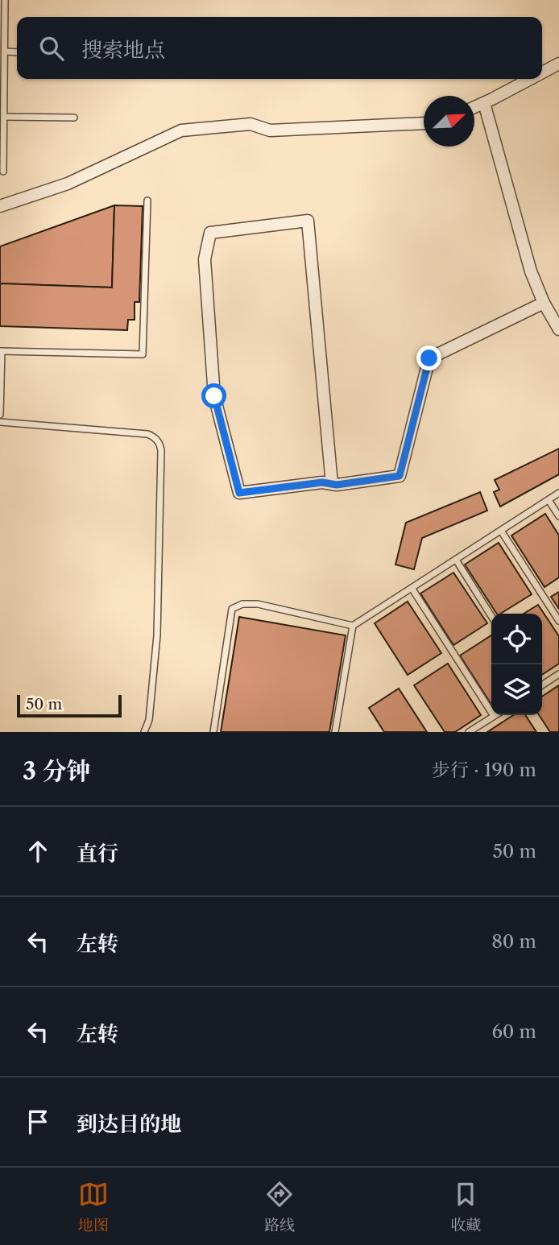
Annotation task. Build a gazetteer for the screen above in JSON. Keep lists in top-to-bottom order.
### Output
{
  "scale_bar": "50 m",
  "north": "top right",
  "page": {
    "search": "搜索地点",
    "scale": "50 m",
    "heading": ["3 分钟", "步行 · 190 m"],
    "list": [
      ["直行", "50 m"],
      ["左转", "80 m"],
      ["左转", "60 m"],
      "到达目的地"
    ],
    "nav": ["地图", "路线", "收藏"]
  }
}
